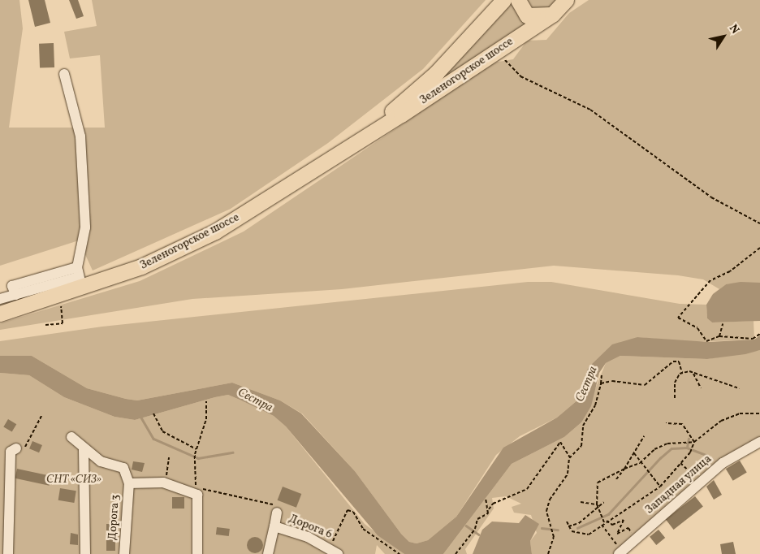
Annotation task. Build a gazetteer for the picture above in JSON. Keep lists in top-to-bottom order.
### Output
{
  "streets": {
    "highway": ["Зеленогорское шоссе"],
    "street": ["Западная улица", "Дорога 3", "Дорога 6"]
  },
  "water": ["Сестра"],
  "parks": ["СНТ «СИЗ»"],
  "north": "top right"
}
